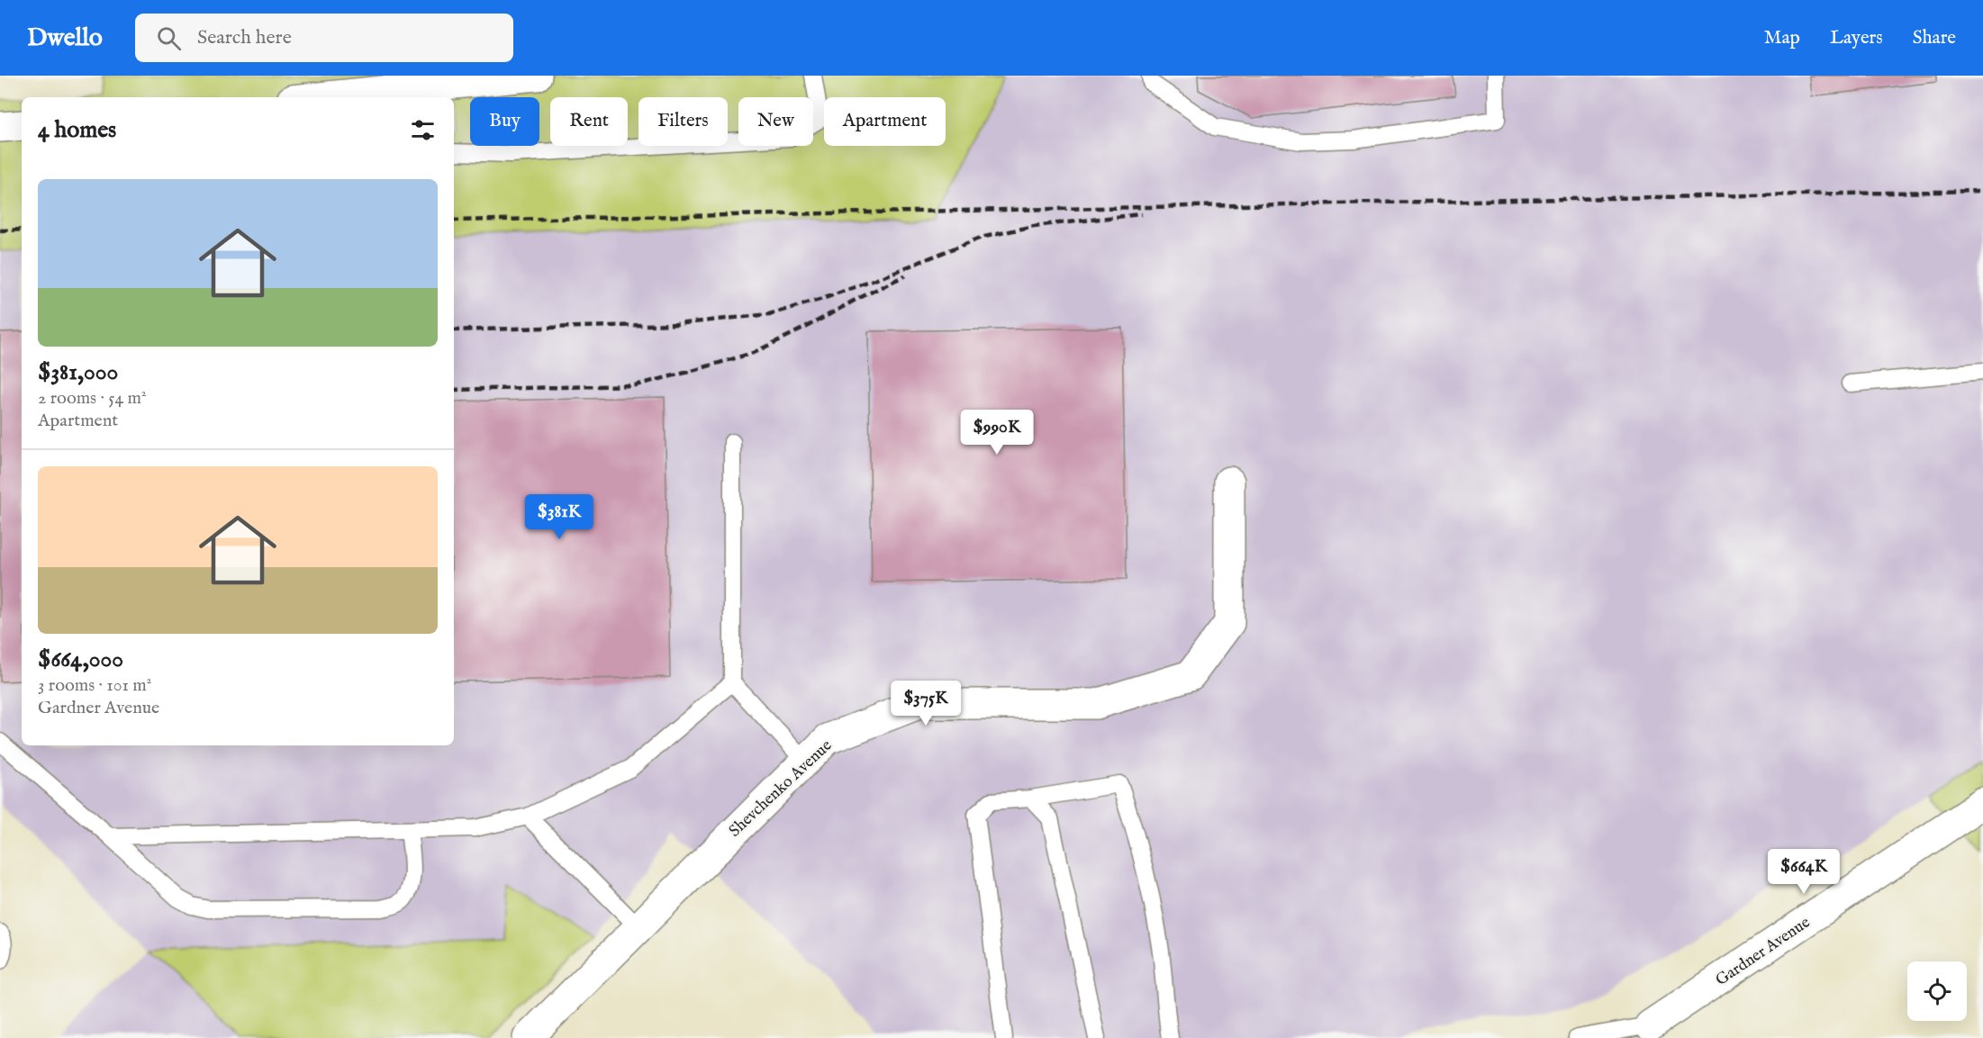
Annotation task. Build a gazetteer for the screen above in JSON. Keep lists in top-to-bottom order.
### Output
{
  "streets": {
    "street": ["Shevchenko Avenue", "Gardner Avenue"]
  },
  "page": {
    "header": "Dwello",
    "search": "Search here",
    "nav": ["Map", "Layers", "Share"],
    "chip": [
      "Buy",
      "Rent",
      "Filters",
      "New",
      "Apartment"
    ],
    "heading": "4 homes",
    "list": [
      {
        "name": "$381,000",
        "note": "2 rooms · 54 m² · Apartment"
      },
      {
        "name": "$664,000",
        "note": "3 rooms · 101 m² · Gardner Avenue"
      }
    ],
    "price": [
      "$990K",
      "$381K",
      "$375K",
      "$664K"
    ]
  }
}
